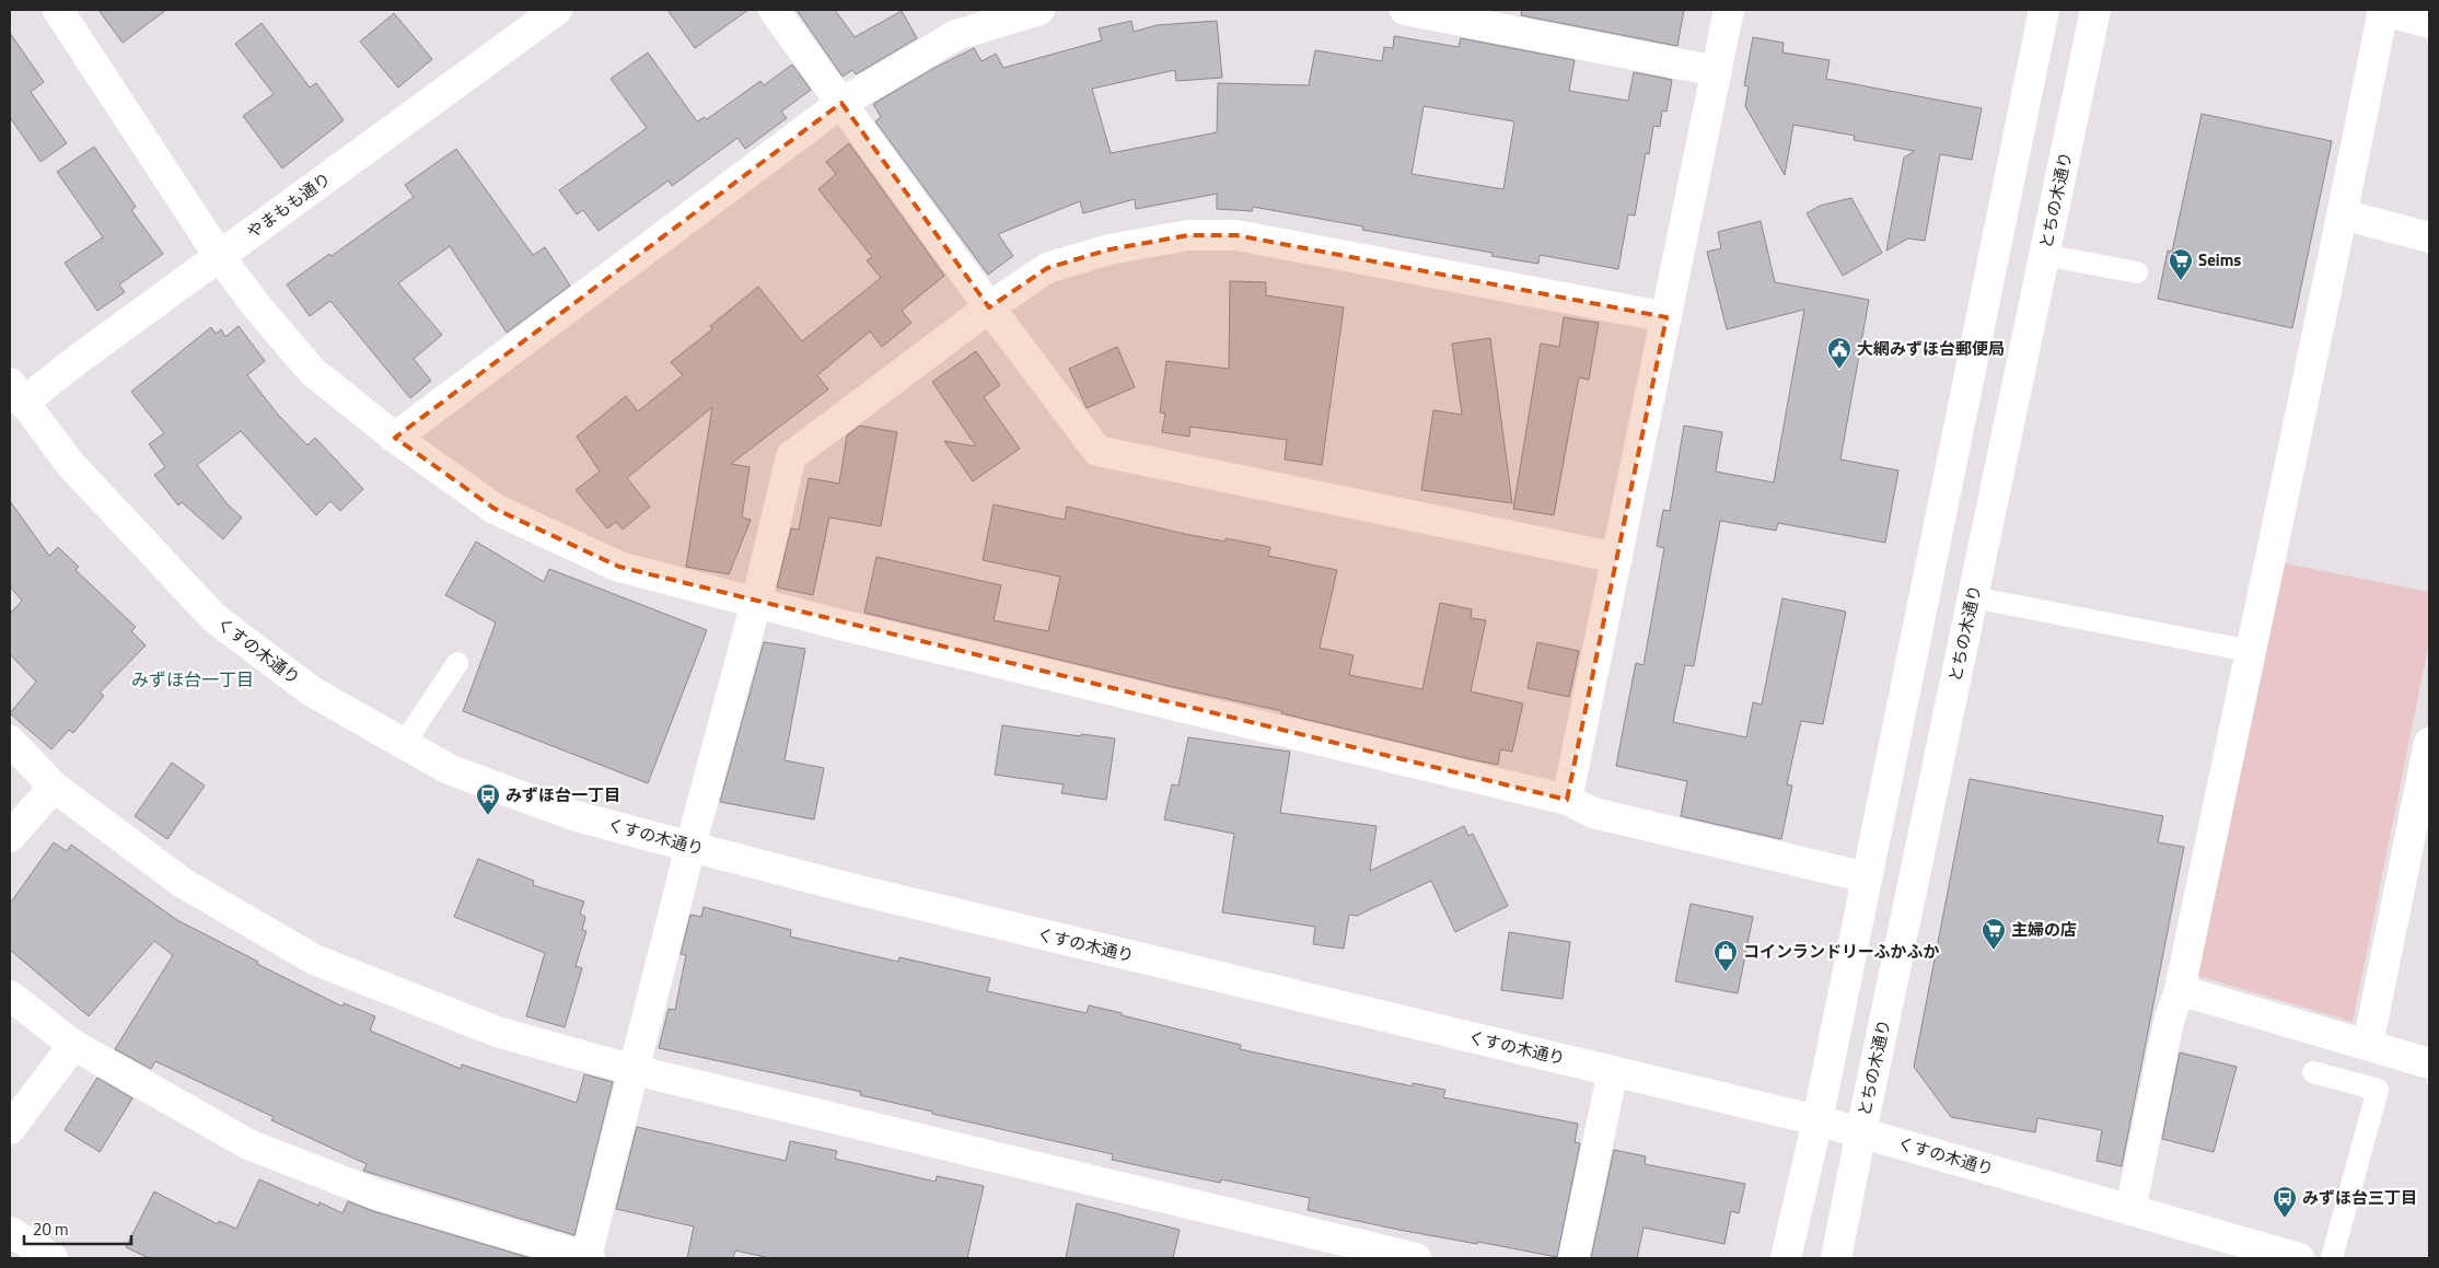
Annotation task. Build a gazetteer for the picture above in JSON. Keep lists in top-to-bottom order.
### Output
{
  "streets": {
    "street": ["とちの木通り", "やまもも通り", "くすの木通り"]
  },
  "crossings": [
    ["とちの木通り", "くすの木通り"],
    ["やまもも通り", "くすの木通り"]
  ],
  "districts": ["みずほ台一丁目"],
  "places": {
    "supermarket": ["Seims", "主婦の店"],
    "public building": ["大網みずほ台郵便局"],
    "bus stop": ["みずほ台一丁目", "みずほ台三丁目"],
    "shop": ["コインランドリーふかふか"]
  },
  "scale_bar": "20 m"
}
